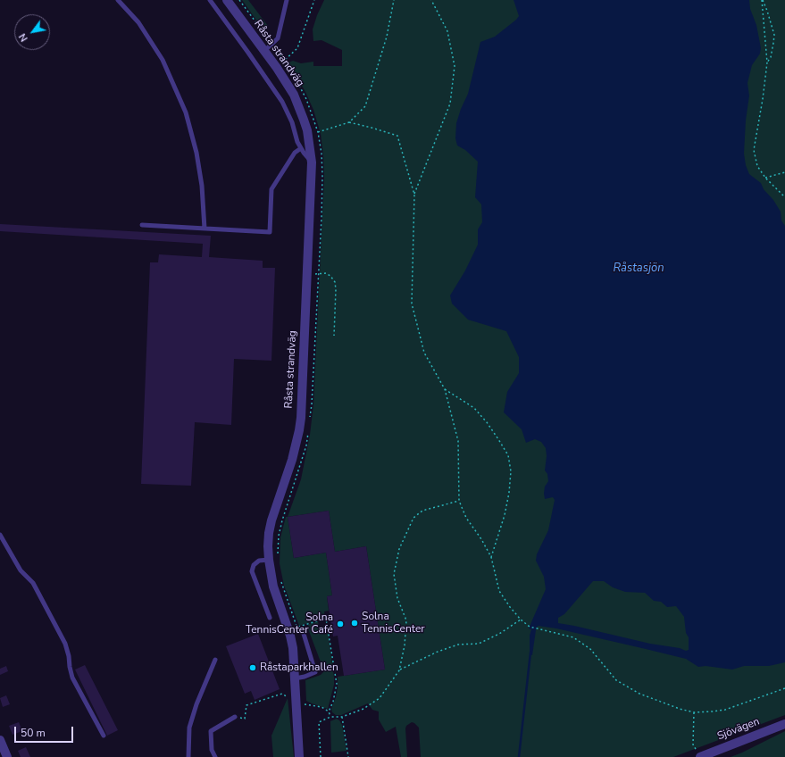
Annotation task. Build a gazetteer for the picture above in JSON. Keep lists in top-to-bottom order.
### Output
{
  "streets": {
    "street": ["Råsta strandväg", "Sjövägen"]
  },
  "water": ["Råstasjön"],
  "places": ["Solna TennisCenter", "Solna TennisCenter Café", "Råstaparkhallen"],
  "scale_bar": "50 m",
  "north": "bottom left"
}
